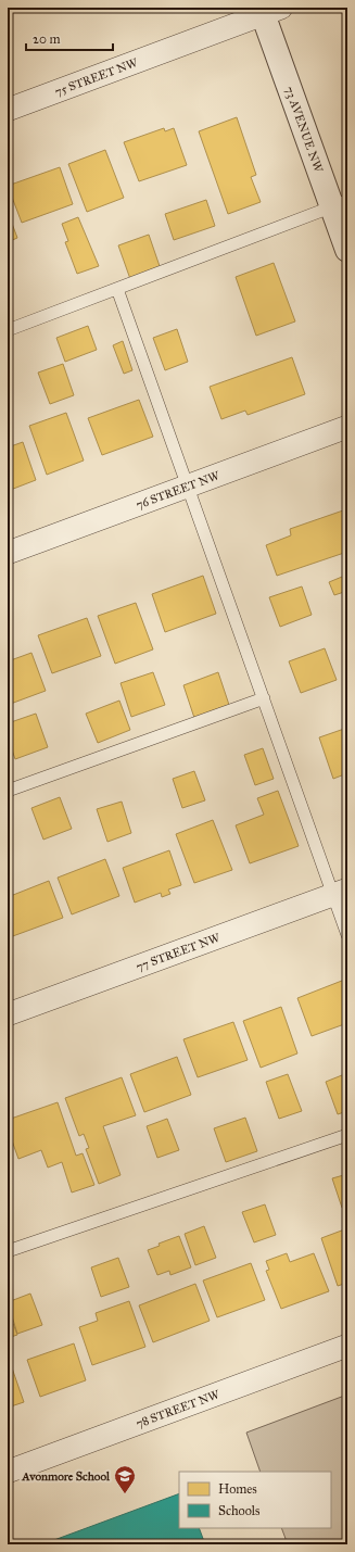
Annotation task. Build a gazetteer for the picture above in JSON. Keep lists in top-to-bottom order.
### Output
{
  "streets": {
    "street": [
      "75 STREET NW",
      "73 AVENUE NW",
      "76 STREET NW",
      "77 STREET NW",
      "78 STREET NW"
    ]
  },
  "crossings": [
    ["75 STREET NW", "73 AVENUE NW"]
  ],
  "places": {
    "school or university": ["Avonmore School"]
  },
  "legend": ["Homes", "Schools"],
  "scale_bar": "20 m"
}
